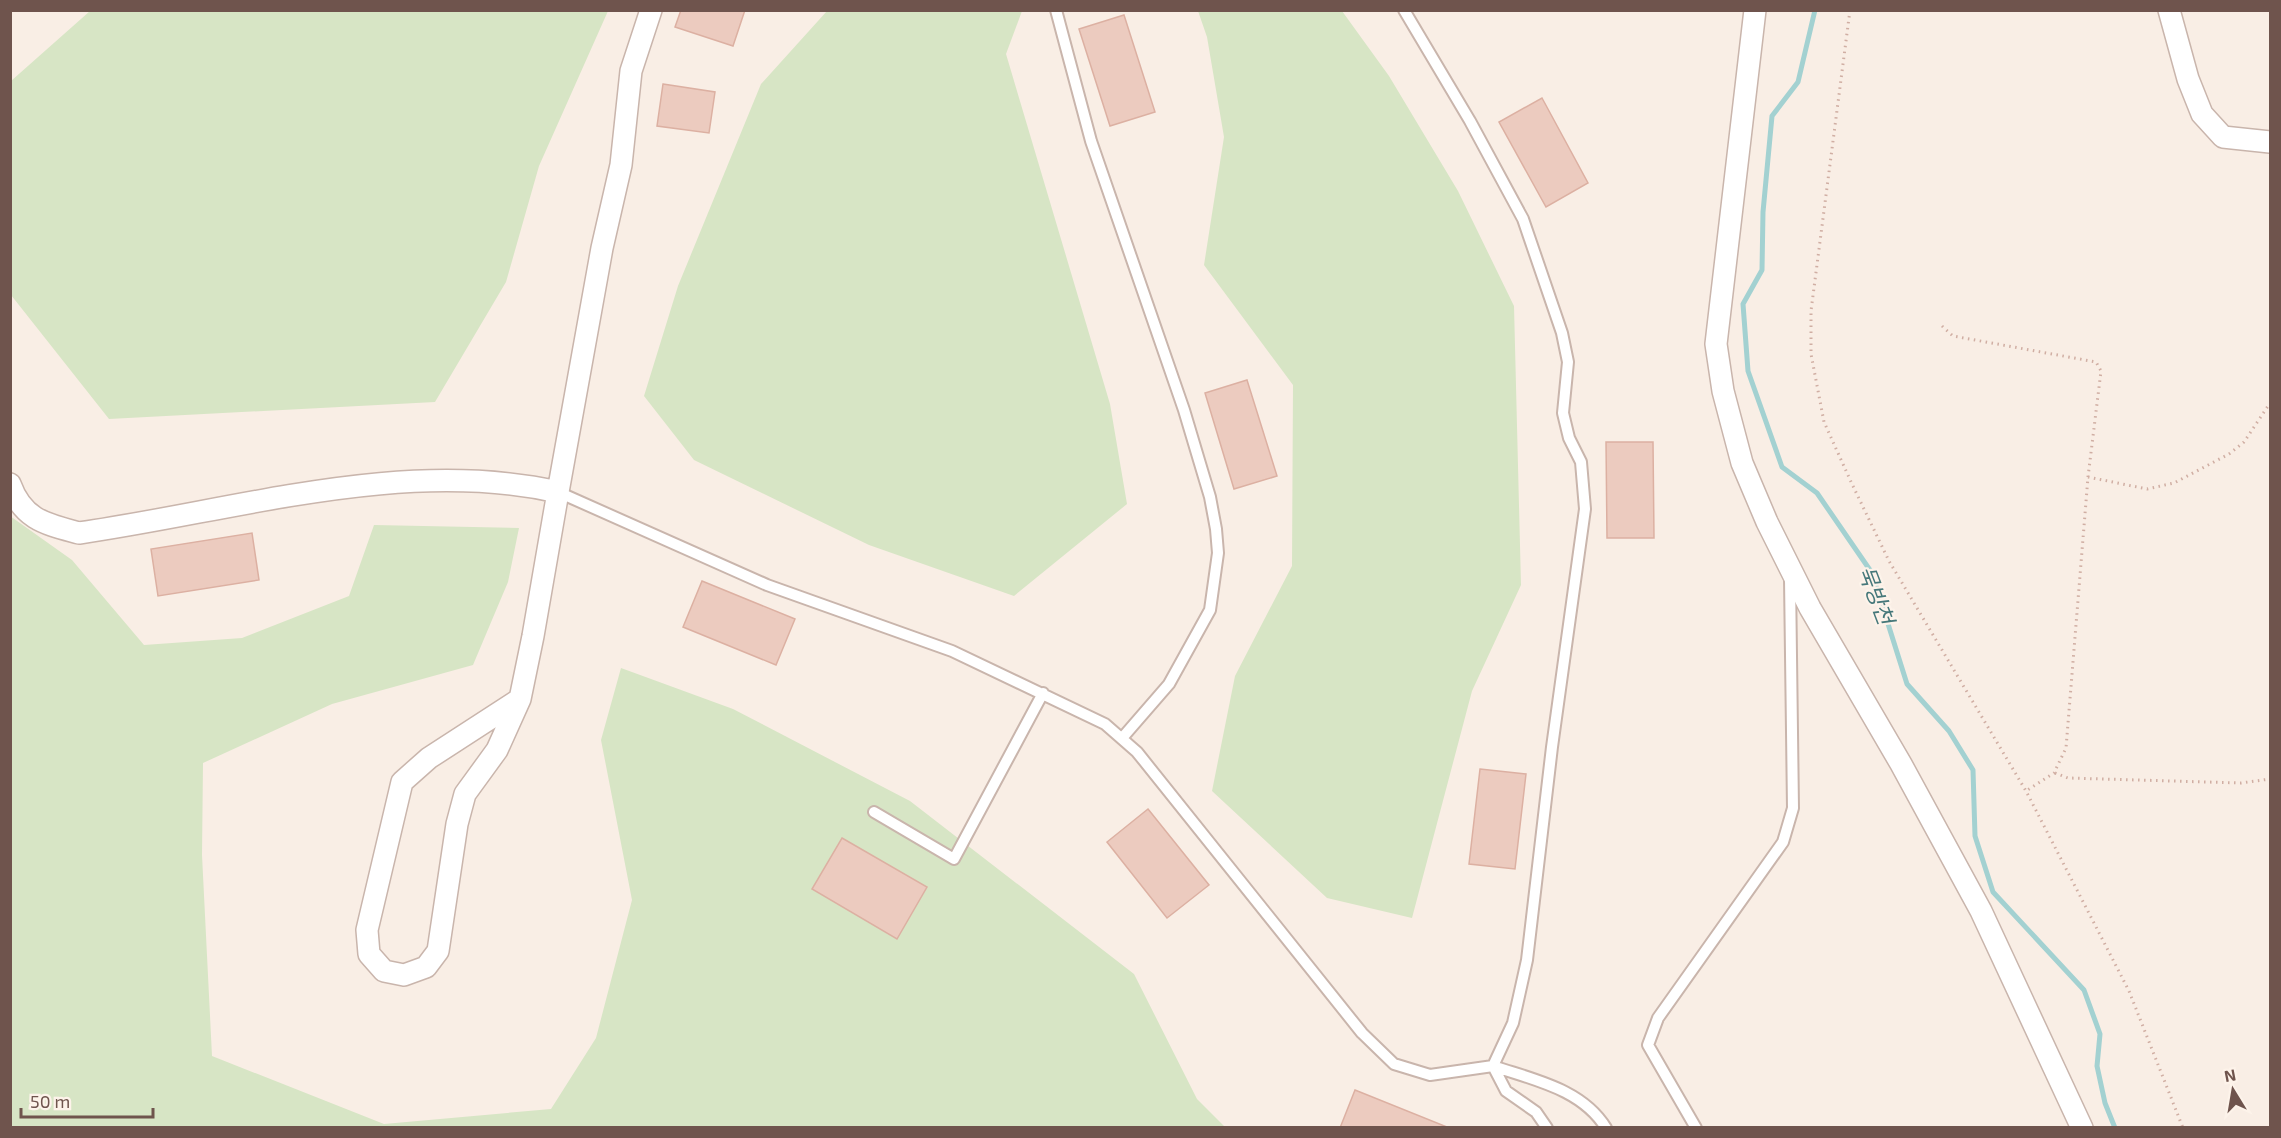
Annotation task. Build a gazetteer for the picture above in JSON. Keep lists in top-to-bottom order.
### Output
{
  "water": ["묵방천"],
  "scale_bar": "50 m",
  "north": "top"
}
